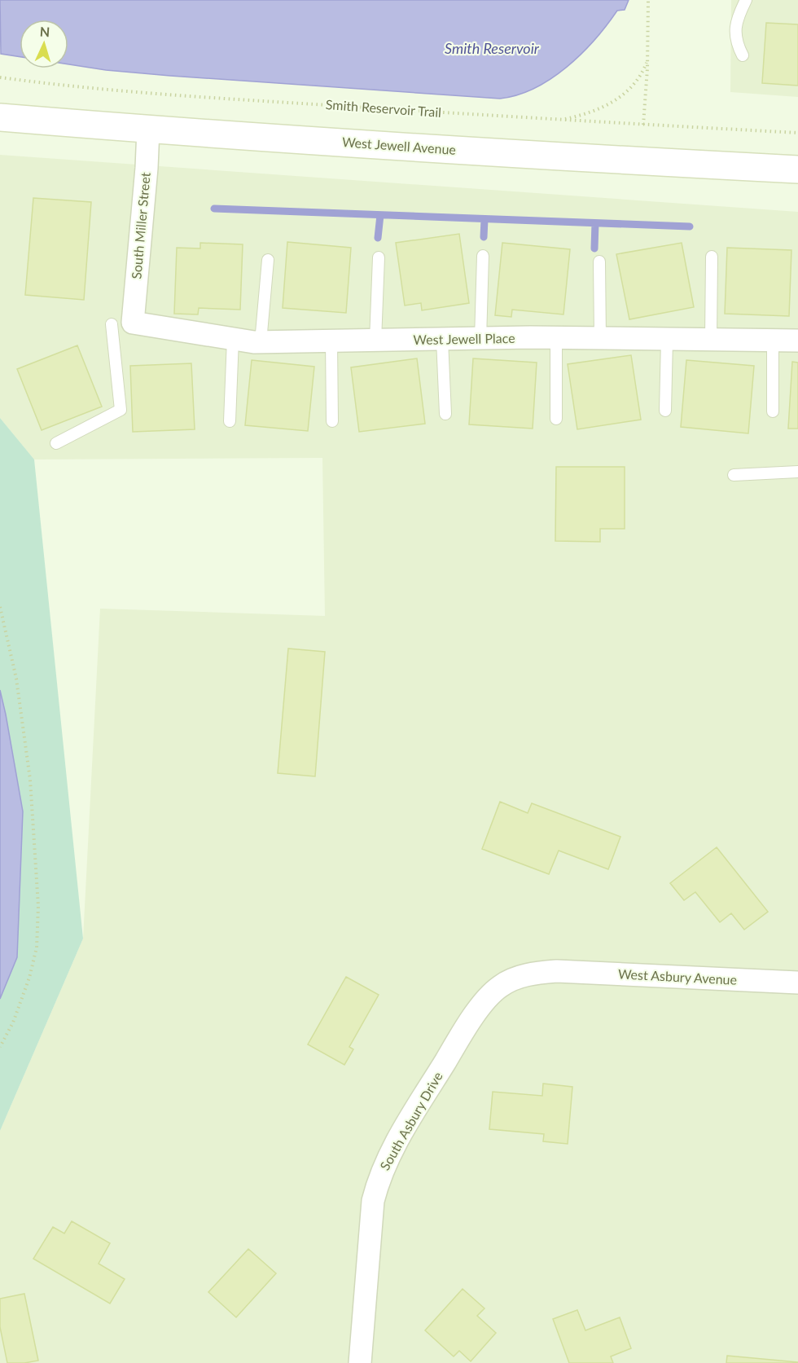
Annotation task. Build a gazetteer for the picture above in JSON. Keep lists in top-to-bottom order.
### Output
{
  "streets": {
    "main road": ["West Jewell Avenue"],
    "street": [
      "South Miller Street",
      "West Jewell Place",
      "West Asbury Avenue",
      "South Asbury Drive"
    ],
    "path": ["Smith Reservoir Trail"]
  },
  "crossings": [
    ["West Jewell Avenue", "South Miller Street"],
    ["South Miller Street", "West Jewell Place"],
    ["West Asbury Avenue", "South Asbury Drive"]
  ],
  "water": ["Smith Reservoir"],
  "north": "top"
}
